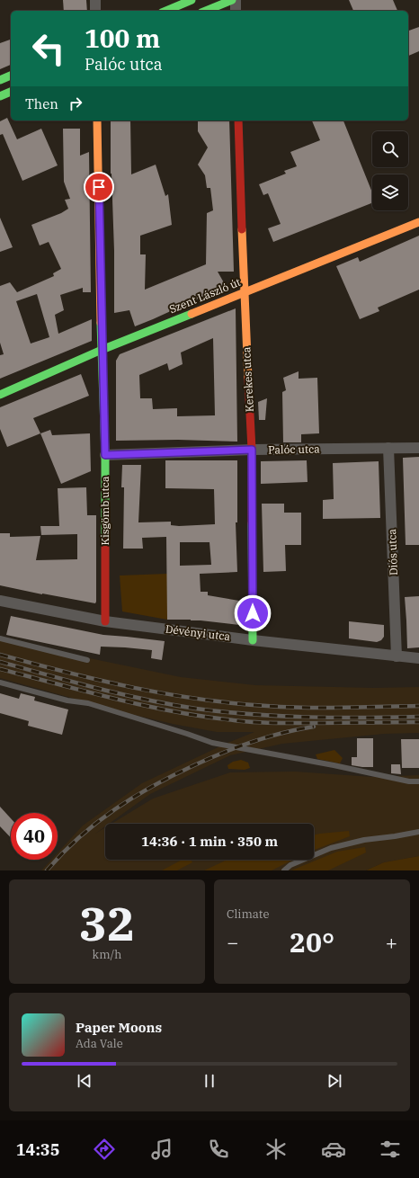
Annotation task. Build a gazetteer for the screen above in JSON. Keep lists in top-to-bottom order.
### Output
{
  "streets": {
    "street": [
      "Szent László út",
      "Kerekes utca",
      "Palóc utca",
      "Kisgömb utca",
      "Diós utca",
      "Dévényi utca"
    ]
  },
  "crossings": [
    ["Szent László út", "Kerekes utca"],
    ["Szent László út", "Kisgömb utca"],
    ["Kerekes utca", "Palóc utca"],
    ["Kerekes utca", "Dévényi utca"],
    ["Palóc utca", "Kisgömb utca"],
    ["Palóc utca", "Diós utca"],
    ["Kisgömb utca", "Dévényi utca"],
    ["Diós utca", "Dévényi utca"]
  ],
  "page": {
    "turn": ["100 m", "Palóc utca"],
    "then": "Then",
    "limit": "40",
    "trip": "14:36 · 1 min · 350 m",
    "tile": [
      ["32", "km/h"],
      "Climate"
    ],
    "heat": ["−", "20°", "+"],
    "song": ["Paper Moons", "Ada Vale"],
    "tabs": "14:35"
  }
}
